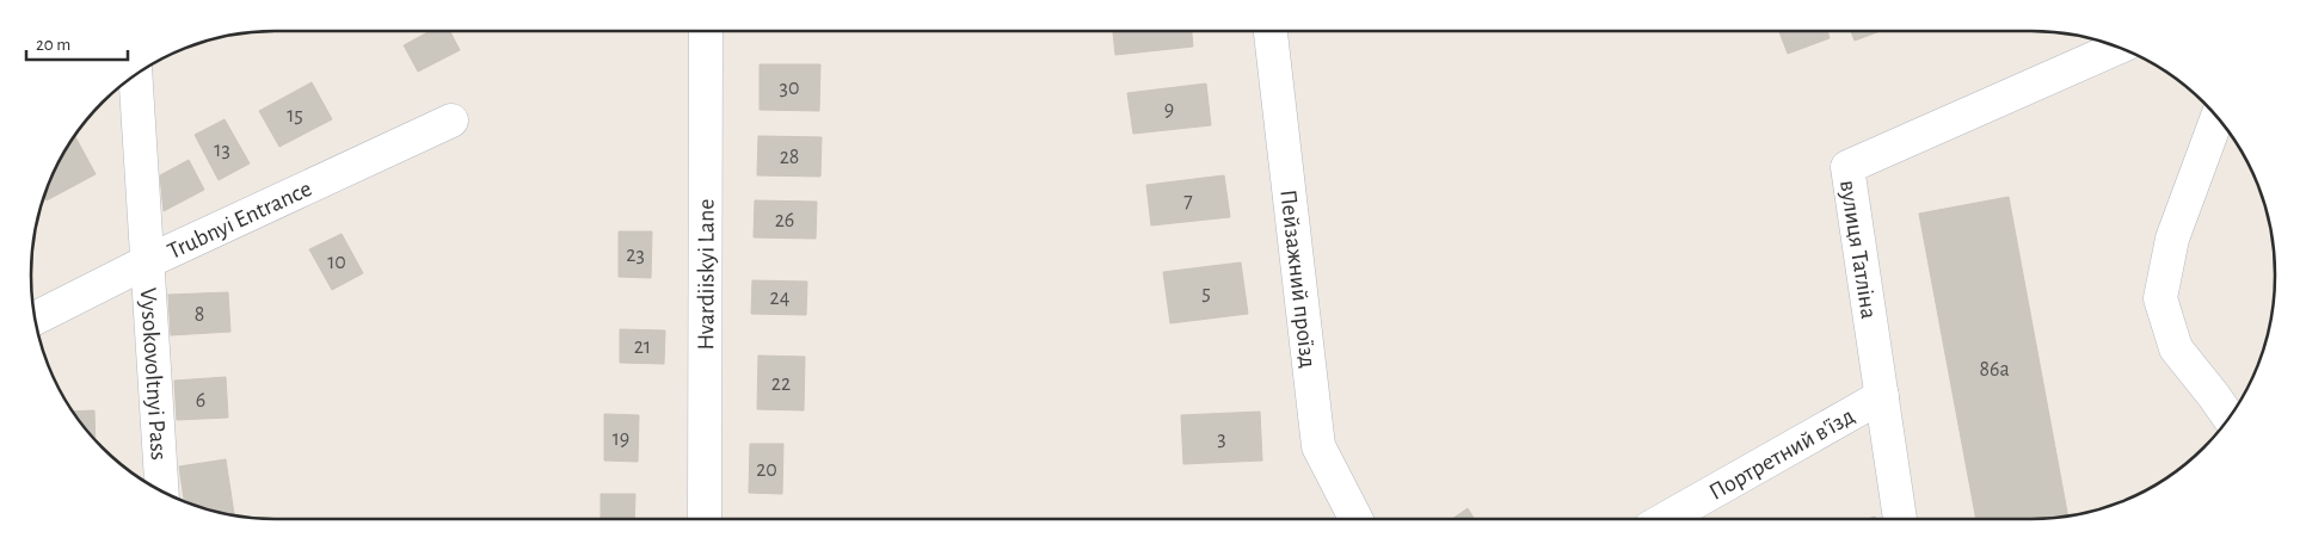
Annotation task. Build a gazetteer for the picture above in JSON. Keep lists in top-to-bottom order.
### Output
{
  "streets": {
    "street": [
      "Trubnyi Entrance",
      "вулиця Татліна",
      "Hvardiiskyi Lane",
      "Пейзажний проїзд",
      "Vysokovoltnyi Pass",
      "Портретний в'їзд"
    ]
  },
  "crossings": [
    ["Trubnyi Entrance", "Vysokovoltnyi Pass"],
    ["вулиця Татліна", "Портретний в'їзд"]
  ],
  "house_numbers": [
    "30",
    "9",
    "15",
    "13",
    "28",
    "7",
    "26",
    "23",
    "10",
    "5",
    "24",
    "8",
    "21",
    "86а",
    "22",
    "6",
    "19",
    "3",
    "20"
  ],
  "scale_bar": "20 m"
}
